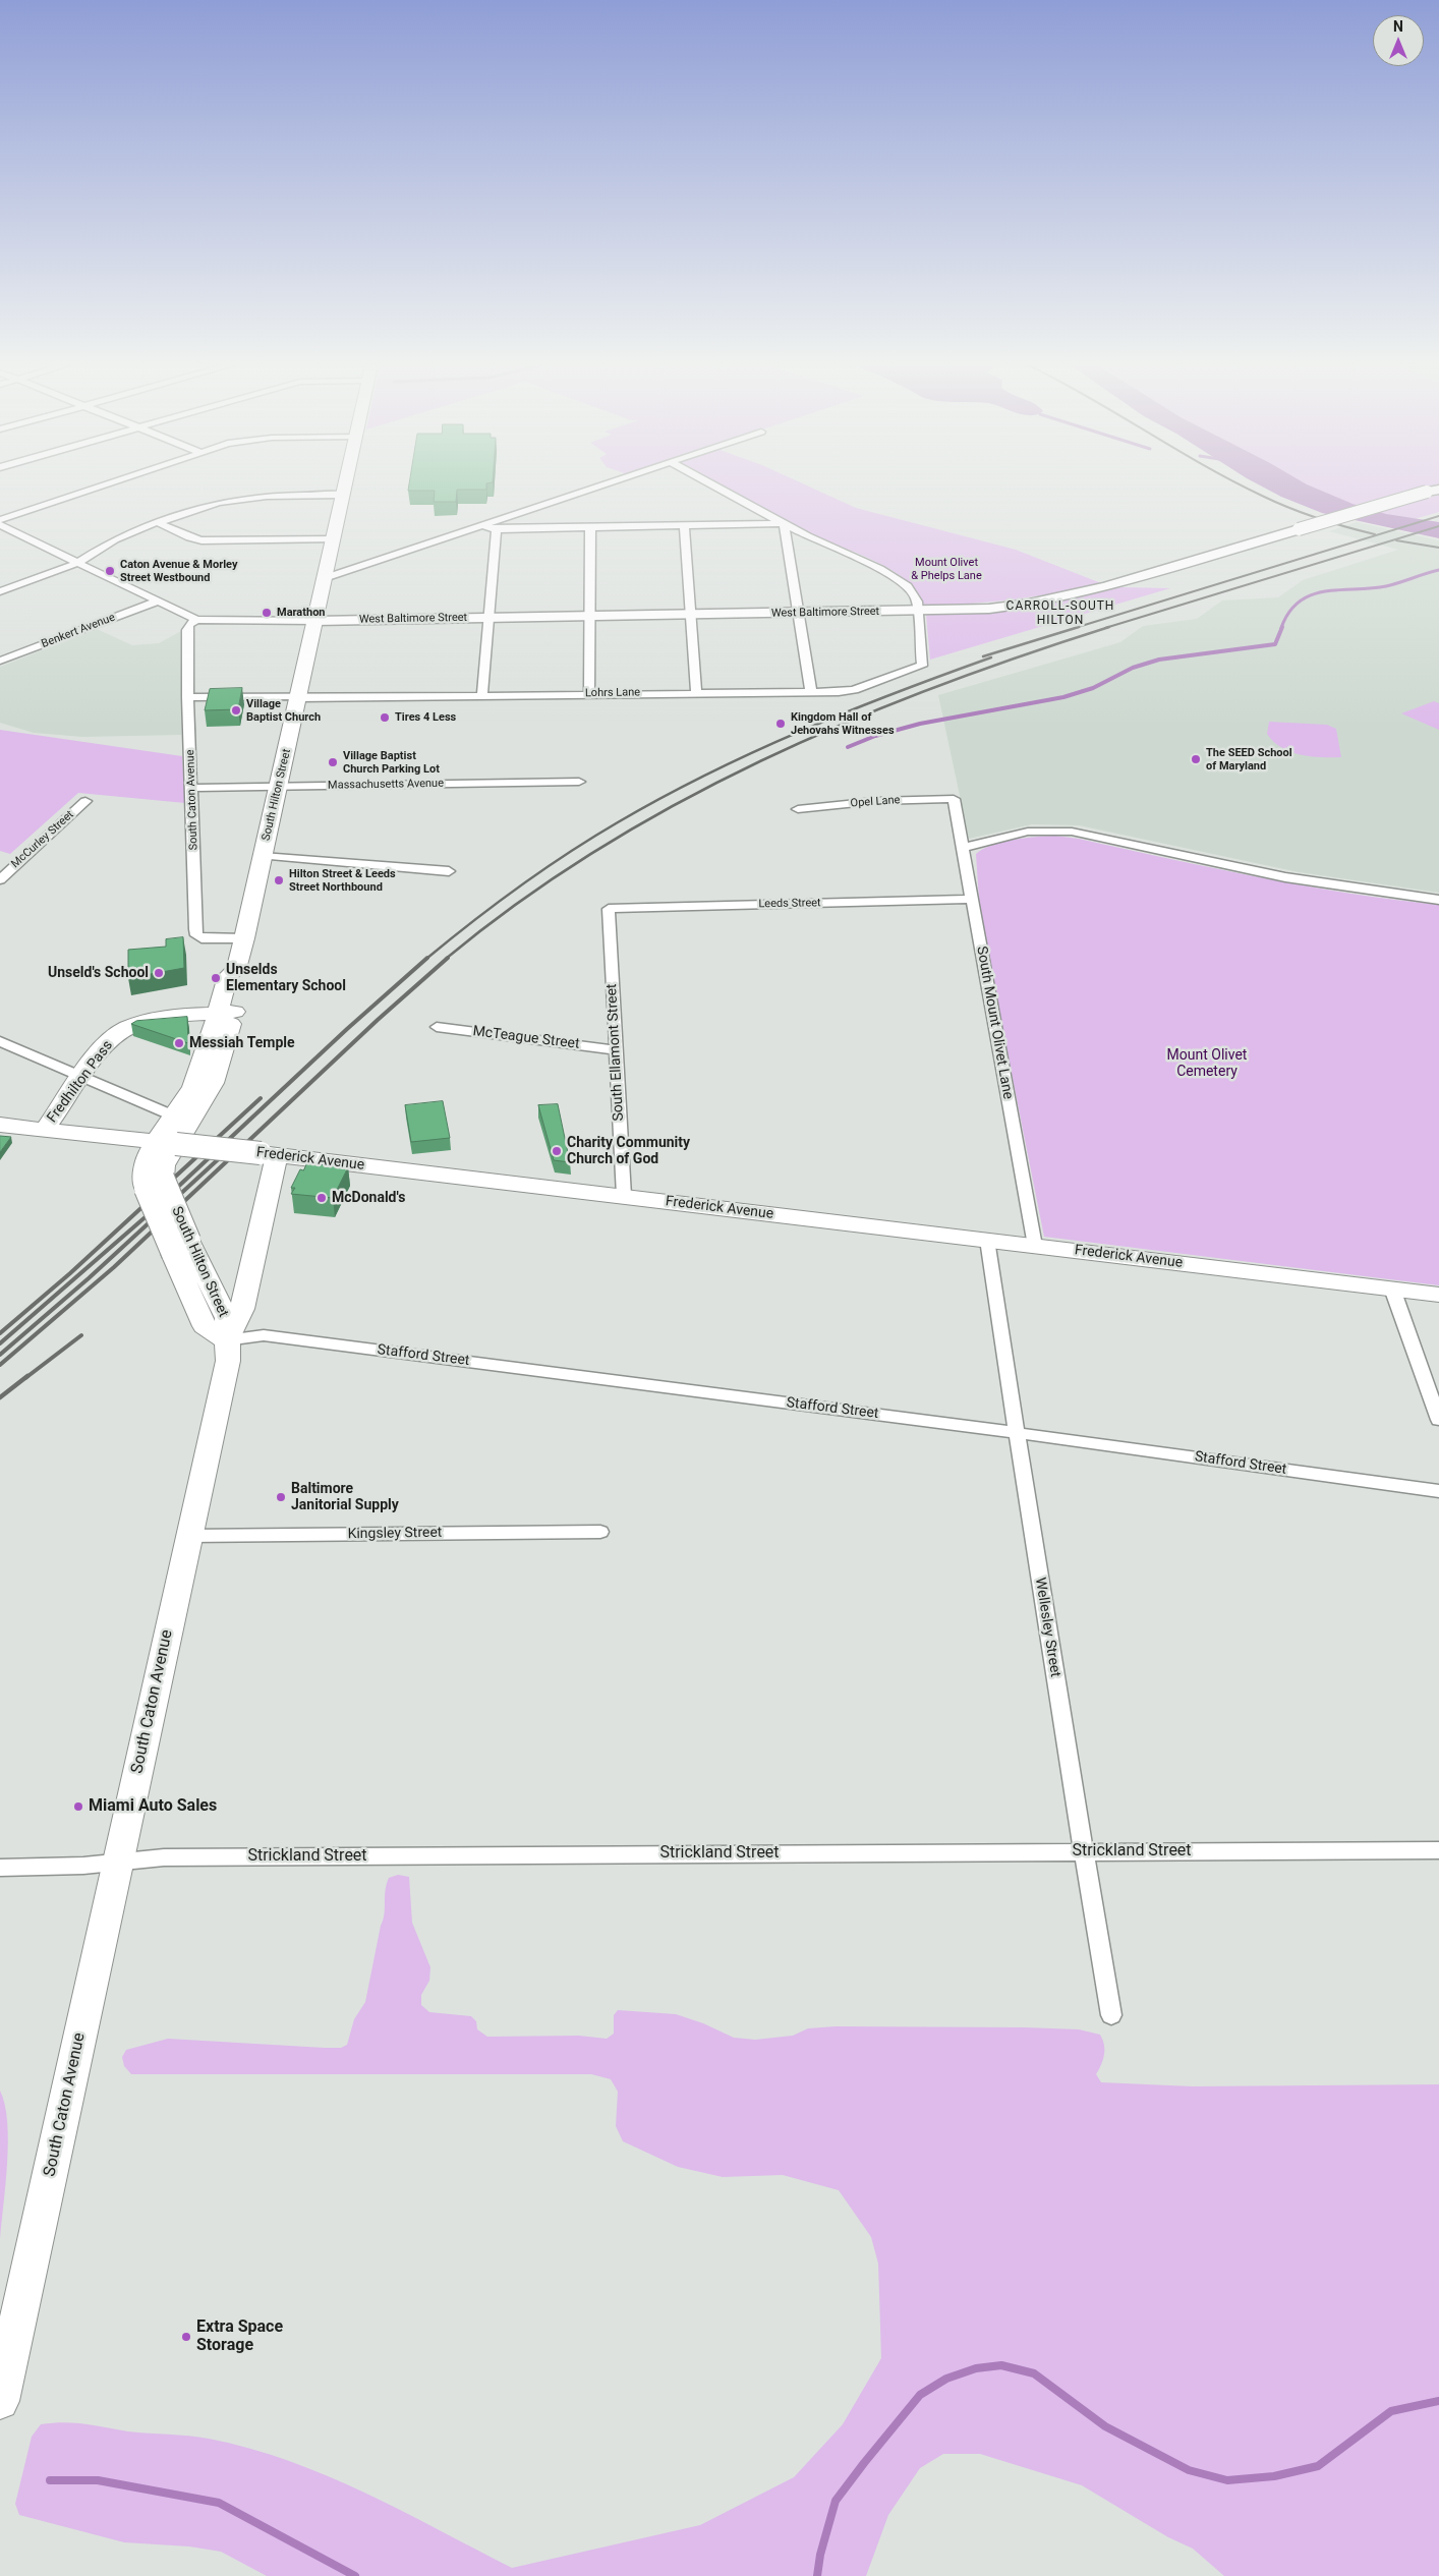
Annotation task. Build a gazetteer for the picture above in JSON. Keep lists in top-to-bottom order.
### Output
{
  "streets": {
    "main road": [
      "West Baltimore Street",
      "South Hilton Street",
      "South Caton Avenue",
      "Fredhilton Pass",
      "Frederick Avenue"
    ],
    "street": [
      "Benkert Avenue",
      "Lohrs Lane",
      "Massachusetts Avenue",
      "Opel Lane",
      "McCurley Street",
      "Leeds Street",
      "South Mount Olivet Lane",
      "McTeague Street",
      "South Ellamont Street",
      "Stafford Street",
      "Kingsley Street",
      "Wellesley Street",
      "Strickland Street"
    ]
  },
  "crossings": [
    ["West Baltimore Street", "Lohrs Lane"],
    ["West Baltimore Street", "South Hilton Street"],
    ["West Baltimore Street", "South Caton Avenue"],
    ["Lohrs Lane", "South Hilton Street"],
    ["Lohrs Lane", "South Caton Avenue"],
    ["Massachusetts Avenue", "South Hilton Street"],
    ["Massachusetts Avenue", "South Caton Avenue"],
    ["South Hilton Street", "South Caton Avenue"],
    ["South Hilton Street", "Fredhilton Pass"],
    ["South Hilton Street", "Frederick Avenue"],
    ["South Hilton Street", "Stafford Street"],
    ["South Caton Avenue", "Frederick Avenue"],
    ["South Caton Avenue", "Stafford Street"],
    ["South Caton Avenue", "Kingsley Street"],
    ["South Caton Avenue", "Strickland Street"],
    ["Opel Lane", "South Mount Olivet Lane"],
    ["Leeds Street", "South Mount Olivet Lane"],
    ["Leeds Street", "South Ellamont Street"],
    ["South Mount Olivet Lane", "Frederick Avenue"],
    ["McTeague Street", "South Ellamont Street"],
    ["South Ellamont Street", "Frederick Avenue"],
    ["Fredhilton Pass", "Frederick Avenue"],
    ["Frederick Avenue", "Wellesley Street"],
    ["Stafford Street", "Wellesley Street"],
    ["Wellesley Street", "Strickland Street"]
  ],
  "districts": ["CARROLL-SOUTH HILTON"],
  "parks": ["Mount Olivet & Phelps Lane", "Mount Olivet Cemetery"],
  "places": [
    "Caton Avenue & Morley Street Westbound",
    "Marathon",
    "Village Baptist Church",
    "Tires 4 Less",
    "Kingdom Hall of Jehovahs Witnesses",
    "The SEED School of Maryland",
    "Village Baptist Church Parking Lot",
    "Hilton Street & Leeds Street Northbound",
    "Unseld's School",
    "Unselds Elementary School",
    "Messiah Temple",
    "Charity Community Church of God",
    "McDonald's",
    "Baltimore Janitorial Supply",
    "Miami Auto Sales",
    "Extra Space Storage"
  ],
  "north": "top"
}
